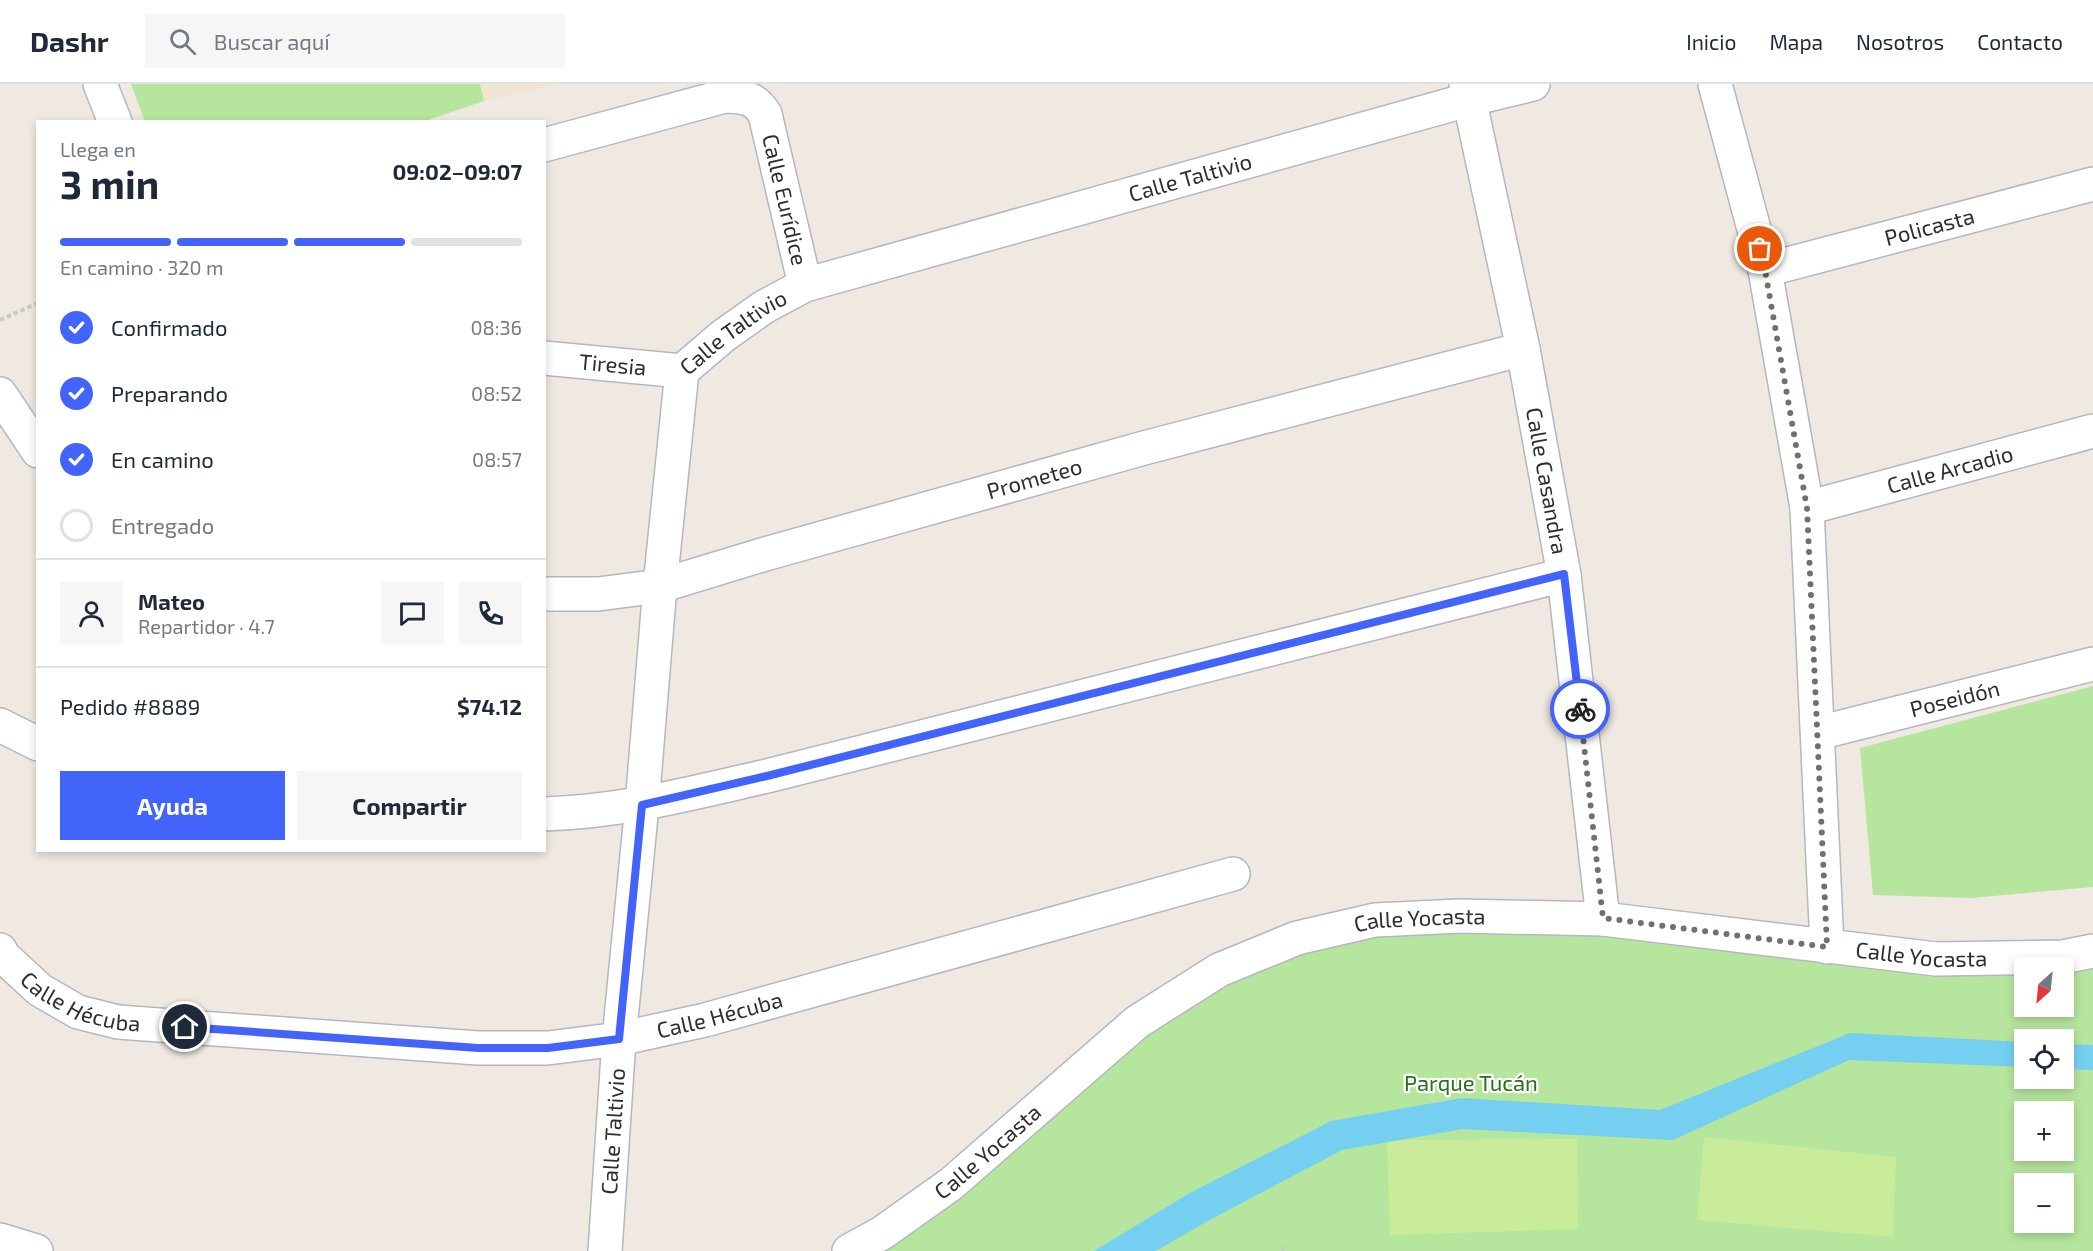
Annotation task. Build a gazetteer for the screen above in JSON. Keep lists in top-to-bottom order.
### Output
{
  "streets": {
    "street": [
      "Calle Taltivio",
      "Calle Eurídice",
      "Policasta",
      "Tiresia",
      "Calle Arcadio",
      "Prometeo",
      "Calle Casandra",
      "Poseidón",
      "Calle Yocasta",
      "Calle Hécuba"
    ]
  },
  "crossings": [
    ["Calle Taltivio", "Calle Eurídice"],
    ["Calle Taltivio", "Tiresia"],
    ["Calle Taltivio", "Prometeo"],
    ["Calle Taltivio", "Calle Casandra"],
    ["Calle Taltivio", "Calle Hécuba"],
    ["Prometeo", "Calle Casandra"],
    ["Calle Casandra", "Calle Yocasta"]
  ],
  "parks": ["Parque Tucán"],
  "north": "bottom left",
  "page": {
    "header": "Dashr",
    "search": "Buscar aquí",
    "nav": [
      "Inicio",
      "Mapa",
      "Nosotros",
      "Contacto"
    ],
    "heading": ["3 min", "Llega en", "09:02–09:07"],
    "panel": [
      "Mateo",
      "Repartidor · 4.7",
      "Pedido #8889",
      "$74.12"
    ],
    "bar": "En camino · 320 m",
    "list": [
      ["Confirmado", "08:36"],
      ["Preparando", "08:52"],
      ["En camino", "08:57"],
      "Entregado"
    ],
    "buttons": ["Ayuda", "Compartir"],
    "map_buttons": ["+", "−"]
  }
}
